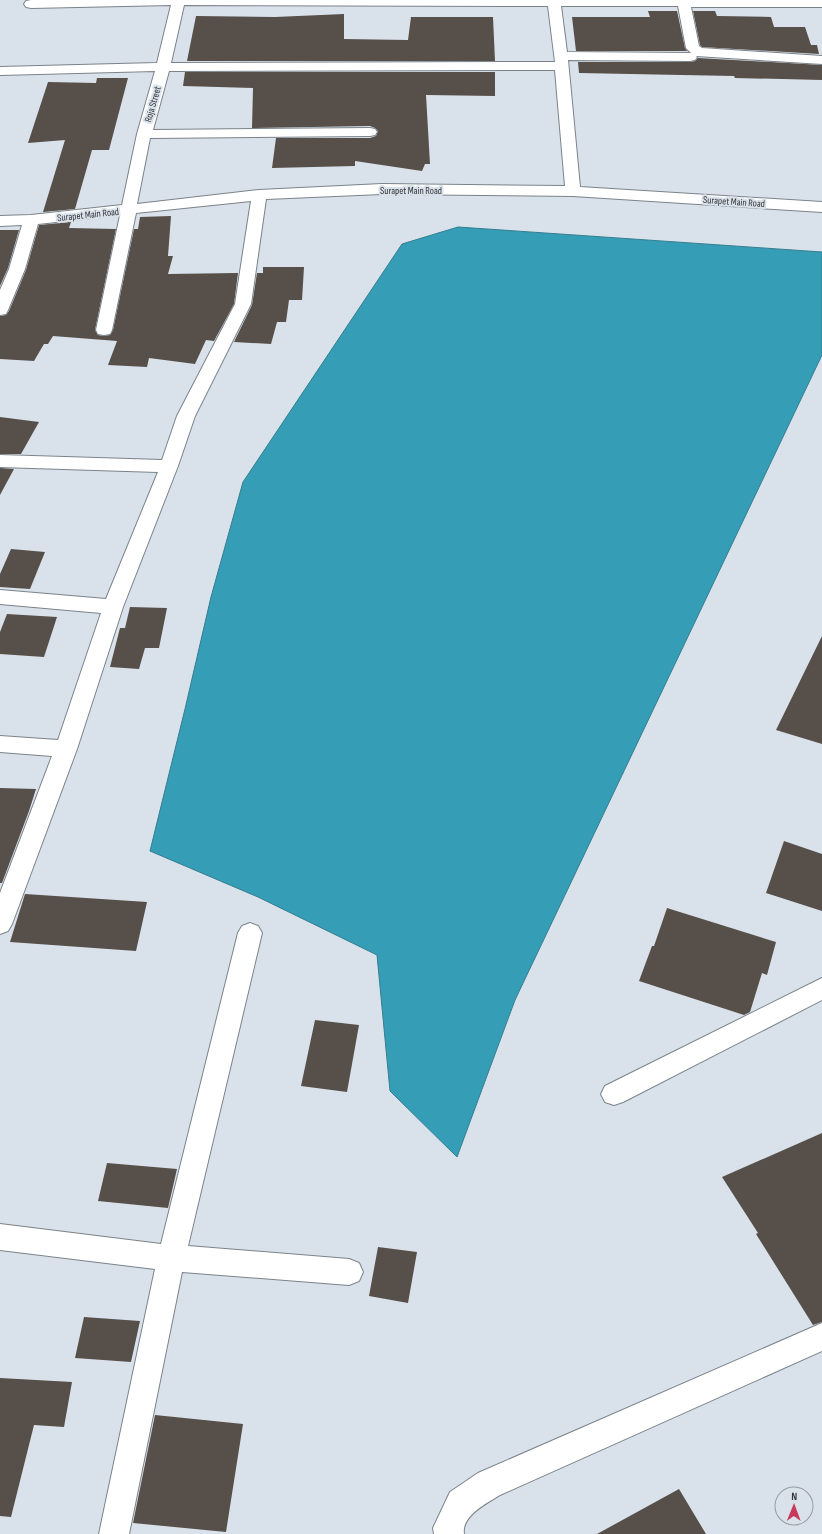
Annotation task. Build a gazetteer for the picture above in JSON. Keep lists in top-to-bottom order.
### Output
{
  "streets": {
    "street": ["Roja Street", "Surapet Main Road"]
  },
  "crossings": [
    ["Roja Street", "Surapet Main Road"]
  ],
  "north": "top"
}
